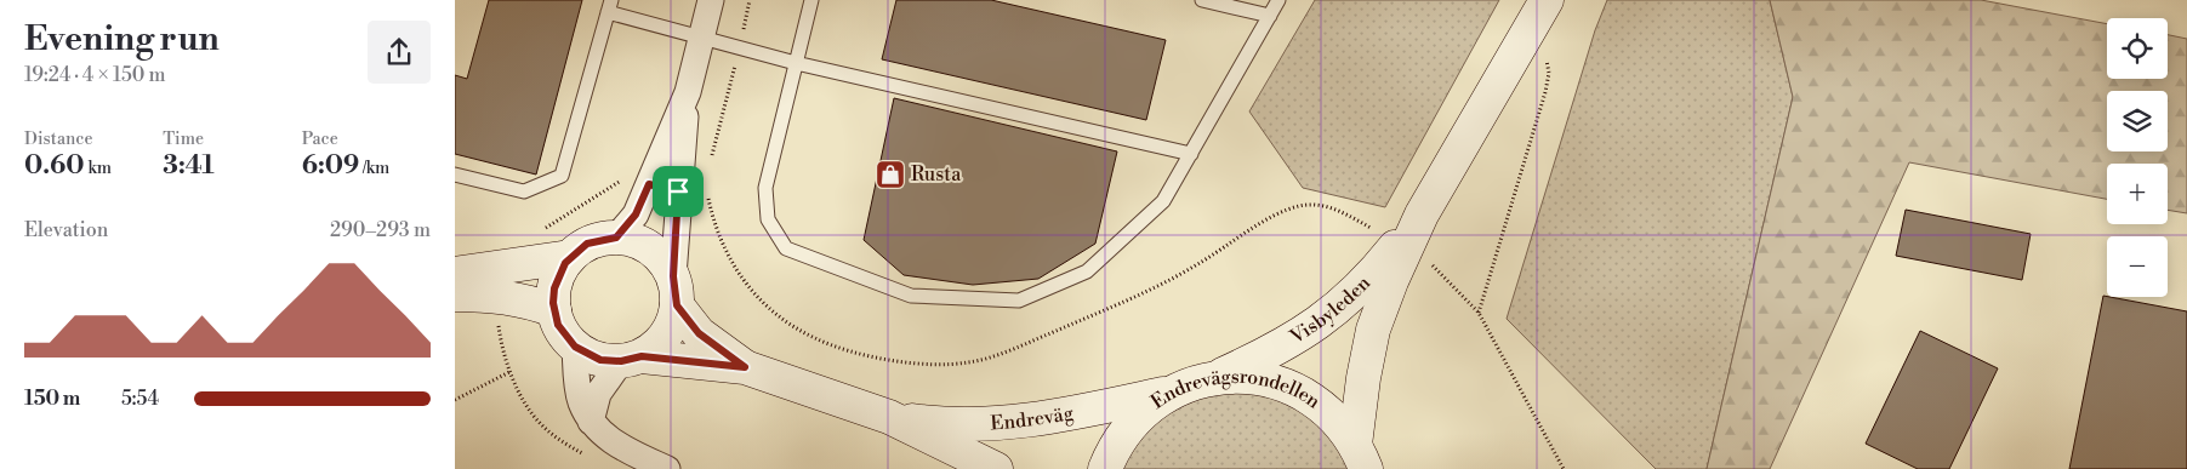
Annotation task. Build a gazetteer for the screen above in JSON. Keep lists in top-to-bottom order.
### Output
{
  "streets": {
    "main road": ["Visbyleden", "Endrevägsrondellen", "Endreväg"]
  },
  "crossings": [
    ["Visbyleden", "Endrevägsrondellen"],
    ["Endrevägsrondellen", "Endreväg"]
  ],
  "places": {
    "shop": ["Rusta"]
  },
  "page": {
    "heading": ["Evening run", "19:24 · 4 × 150 m"],
    "map_buttons": ["+", "−"],
    "stats": [
      ["Distance", "0.60 km"],
      ["Time", "3:41"],
      ["Pace", "6:09 /km"]
    ],
    "chart": ["Elevation", "290–293 m"],
    "list": [
      {
        "name": "150 m",
        "note": "5:54"
      }
    ]
  }
}
